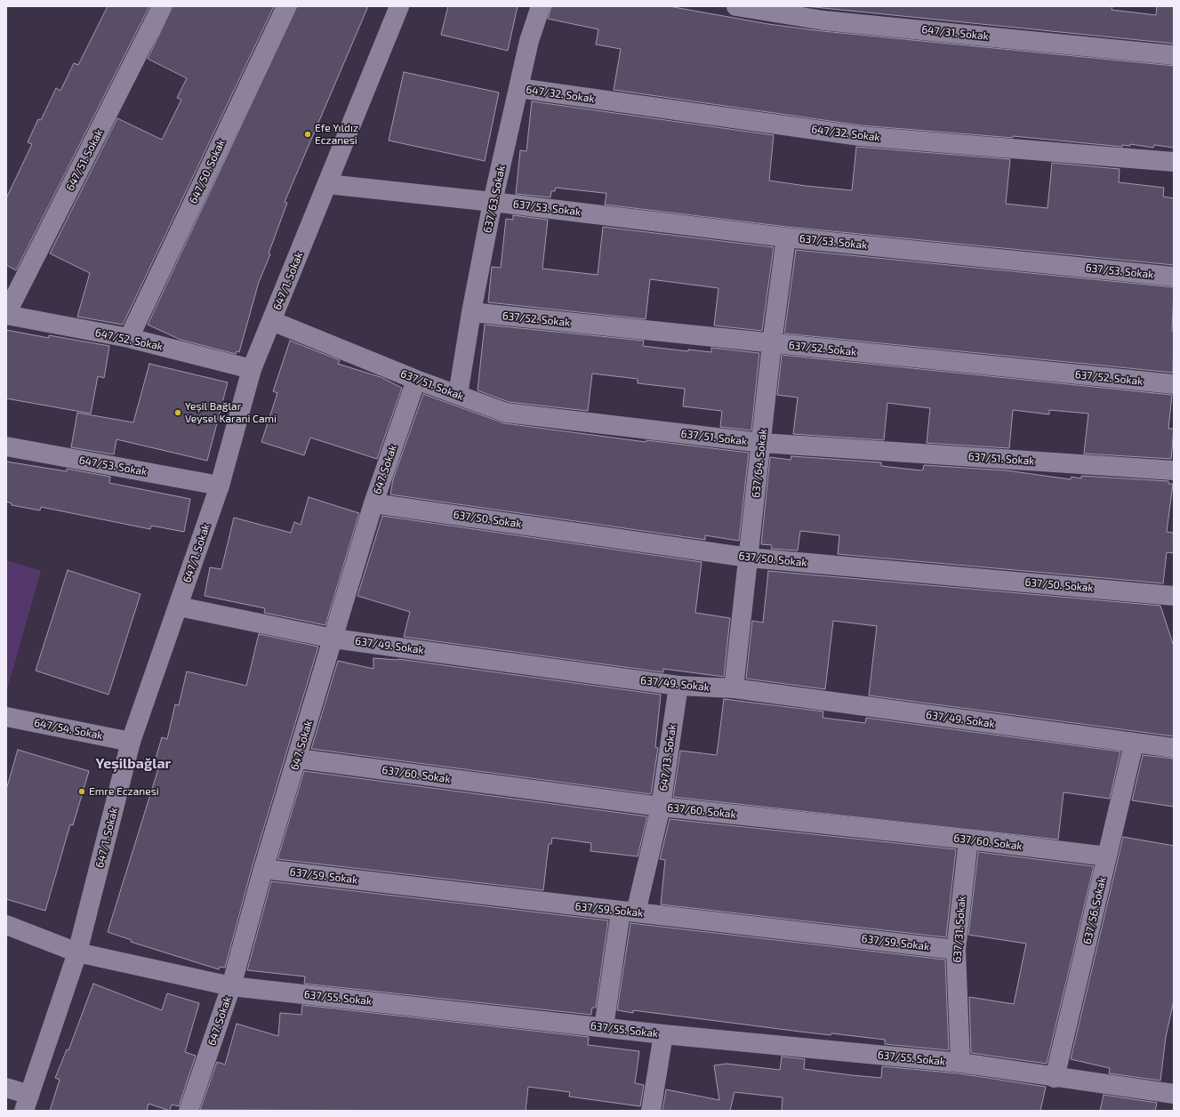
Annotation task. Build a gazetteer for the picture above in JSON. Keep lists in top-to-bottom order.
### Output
{
  "streets": {
    "street": [
      "647/31. Sokak",
      "647/32. Sokak",
      "647/51. Sokak",
      "647/50. Sokak",
      "637/63. Sokak",
      "637/53. Sokak",
      "647/1. Sokak",
      "637/52. Sokak",
      "647/52. Sokak",
      "637/51. Sokak",
      "637/64. Sokak",
      "647/53. Sokak",
      "647. Sokak",
      "637/50. Sokak",
      "637/49. Sokak",
      "647/54. Sokak",
      "647/13. Sokak",
      "637/60. Sokak",
      "637/59. Sokak",
      "637/56. Sokak",
      "637/31. Sokak",
      "637/55. Sokak"
    ]
  },
  "crossings": [
    ["647/32. Sokak", "637/63. Sokak"],
    ["647/51. Sokak", "647/52. Sokak"],
    ["647/50. Sokak", "647/52. Sokak"],
    ["637/63. Sokak", "637/53. Sokak"],
    ["637/63. Sokak", "637/52. Sokak"],
    ["637/63. Sokak", "637/51. Sokak"],
    ["637/53. Sokak", "647/1. Sokak"],
    ["637/53. Sokak", "637/64. Sokak"],
    ["647/1. Sokak", "647/52. Sokak"],
    ["647/1. Sokak", "637/51. Sokak"],
    ["647/1. Sokak", "647/53. Sokak"],
    ["647/1. Sokak", "637/49. Sokak"],
    ["647/1. Sokak", "647/54. Sokak"],
    ["647/1. Sokak", "637/55. Sokak"],
    ["637/52. Sokak", "637/64. Sokak"],
    ["637/51. Sokak", "637/64. Sokak"],
    ["637/51. Sokak", "647. Sokak"],
    ["637/64. Sokak", "637/50. Sokak"],
    ["637/64. Sokak", "637/49. Sokak"],
    ["647. Sokak", "637/50. Sokak"],
    ["647. Sokak", "637/49. Sokak"],
    ["647. Sokak", "637/60. Sokak"],
    ["647. Sokak", "637/59. Sokak"],
    ["647. Sokak", "637/55. Sokak"],
    ["637/49. Sokak", "647/13. Sokak"],
    ["637/49. Sokak", "637/56. Sokak"],
    ["647/13. Sokak", "637/60. Sokak"],
    ["647/13. Sokak", "637/59. Sokak"],
    ["647/13. Sokak", "637/55. Sokak"],
    ["637/60. Sokak", "637/56. Sokak"],
    ["637/60. Sokak", "637/31. Sokak"],
    ["637/59. Sokak", "637/31. Sokak"],
    ["637/56. Sokak", "637/55. Sokak"],
    ["637/31. Sokak", "637/55. Sokak"]
  ],
  "districts": ["Yeşilbağlar"],
  "places": ["Efe Yıldız Eczanesi", "Yeşil Bağlar Veysel Karani Cami", "Emre Eczanesi"]
}
